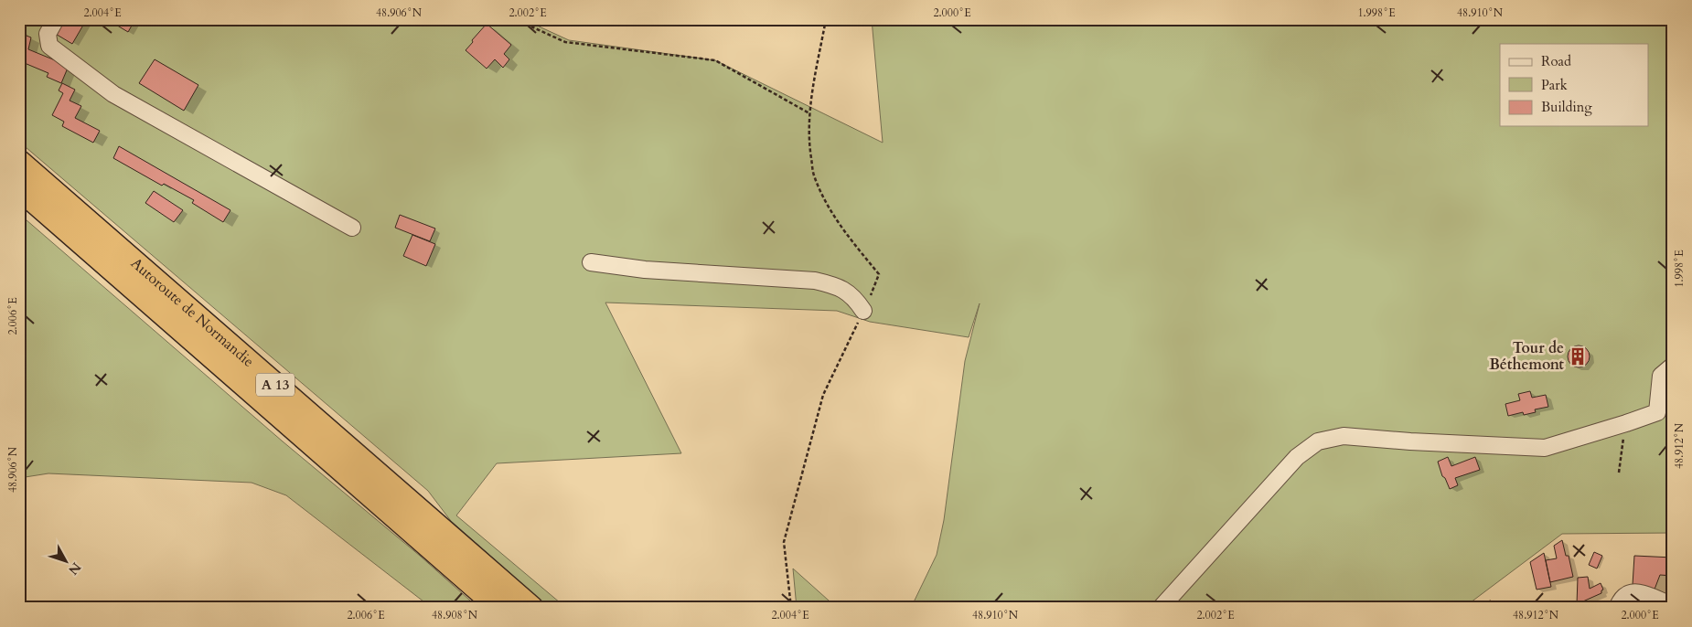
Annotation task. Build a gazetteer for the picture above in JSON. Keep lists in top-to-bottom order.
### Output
{
  "streets": {
    "highway": ["Autoroute de Normandie", "A 13"]
  },
  "places": {
    "building": ["Tour de Béthemont"]
  },
  "legend": ["Road", "Park", "Building"],
  "north": "bottom right",
  "coordinates": [
    "2.004°E",
    "48.906°N",
    "2.002°E",
    "2.000°E",
    "1.998°E",
    "48.910°N",
    "2.006°E",
    "48.912°N",
    "48.908°N"
  ]
}
